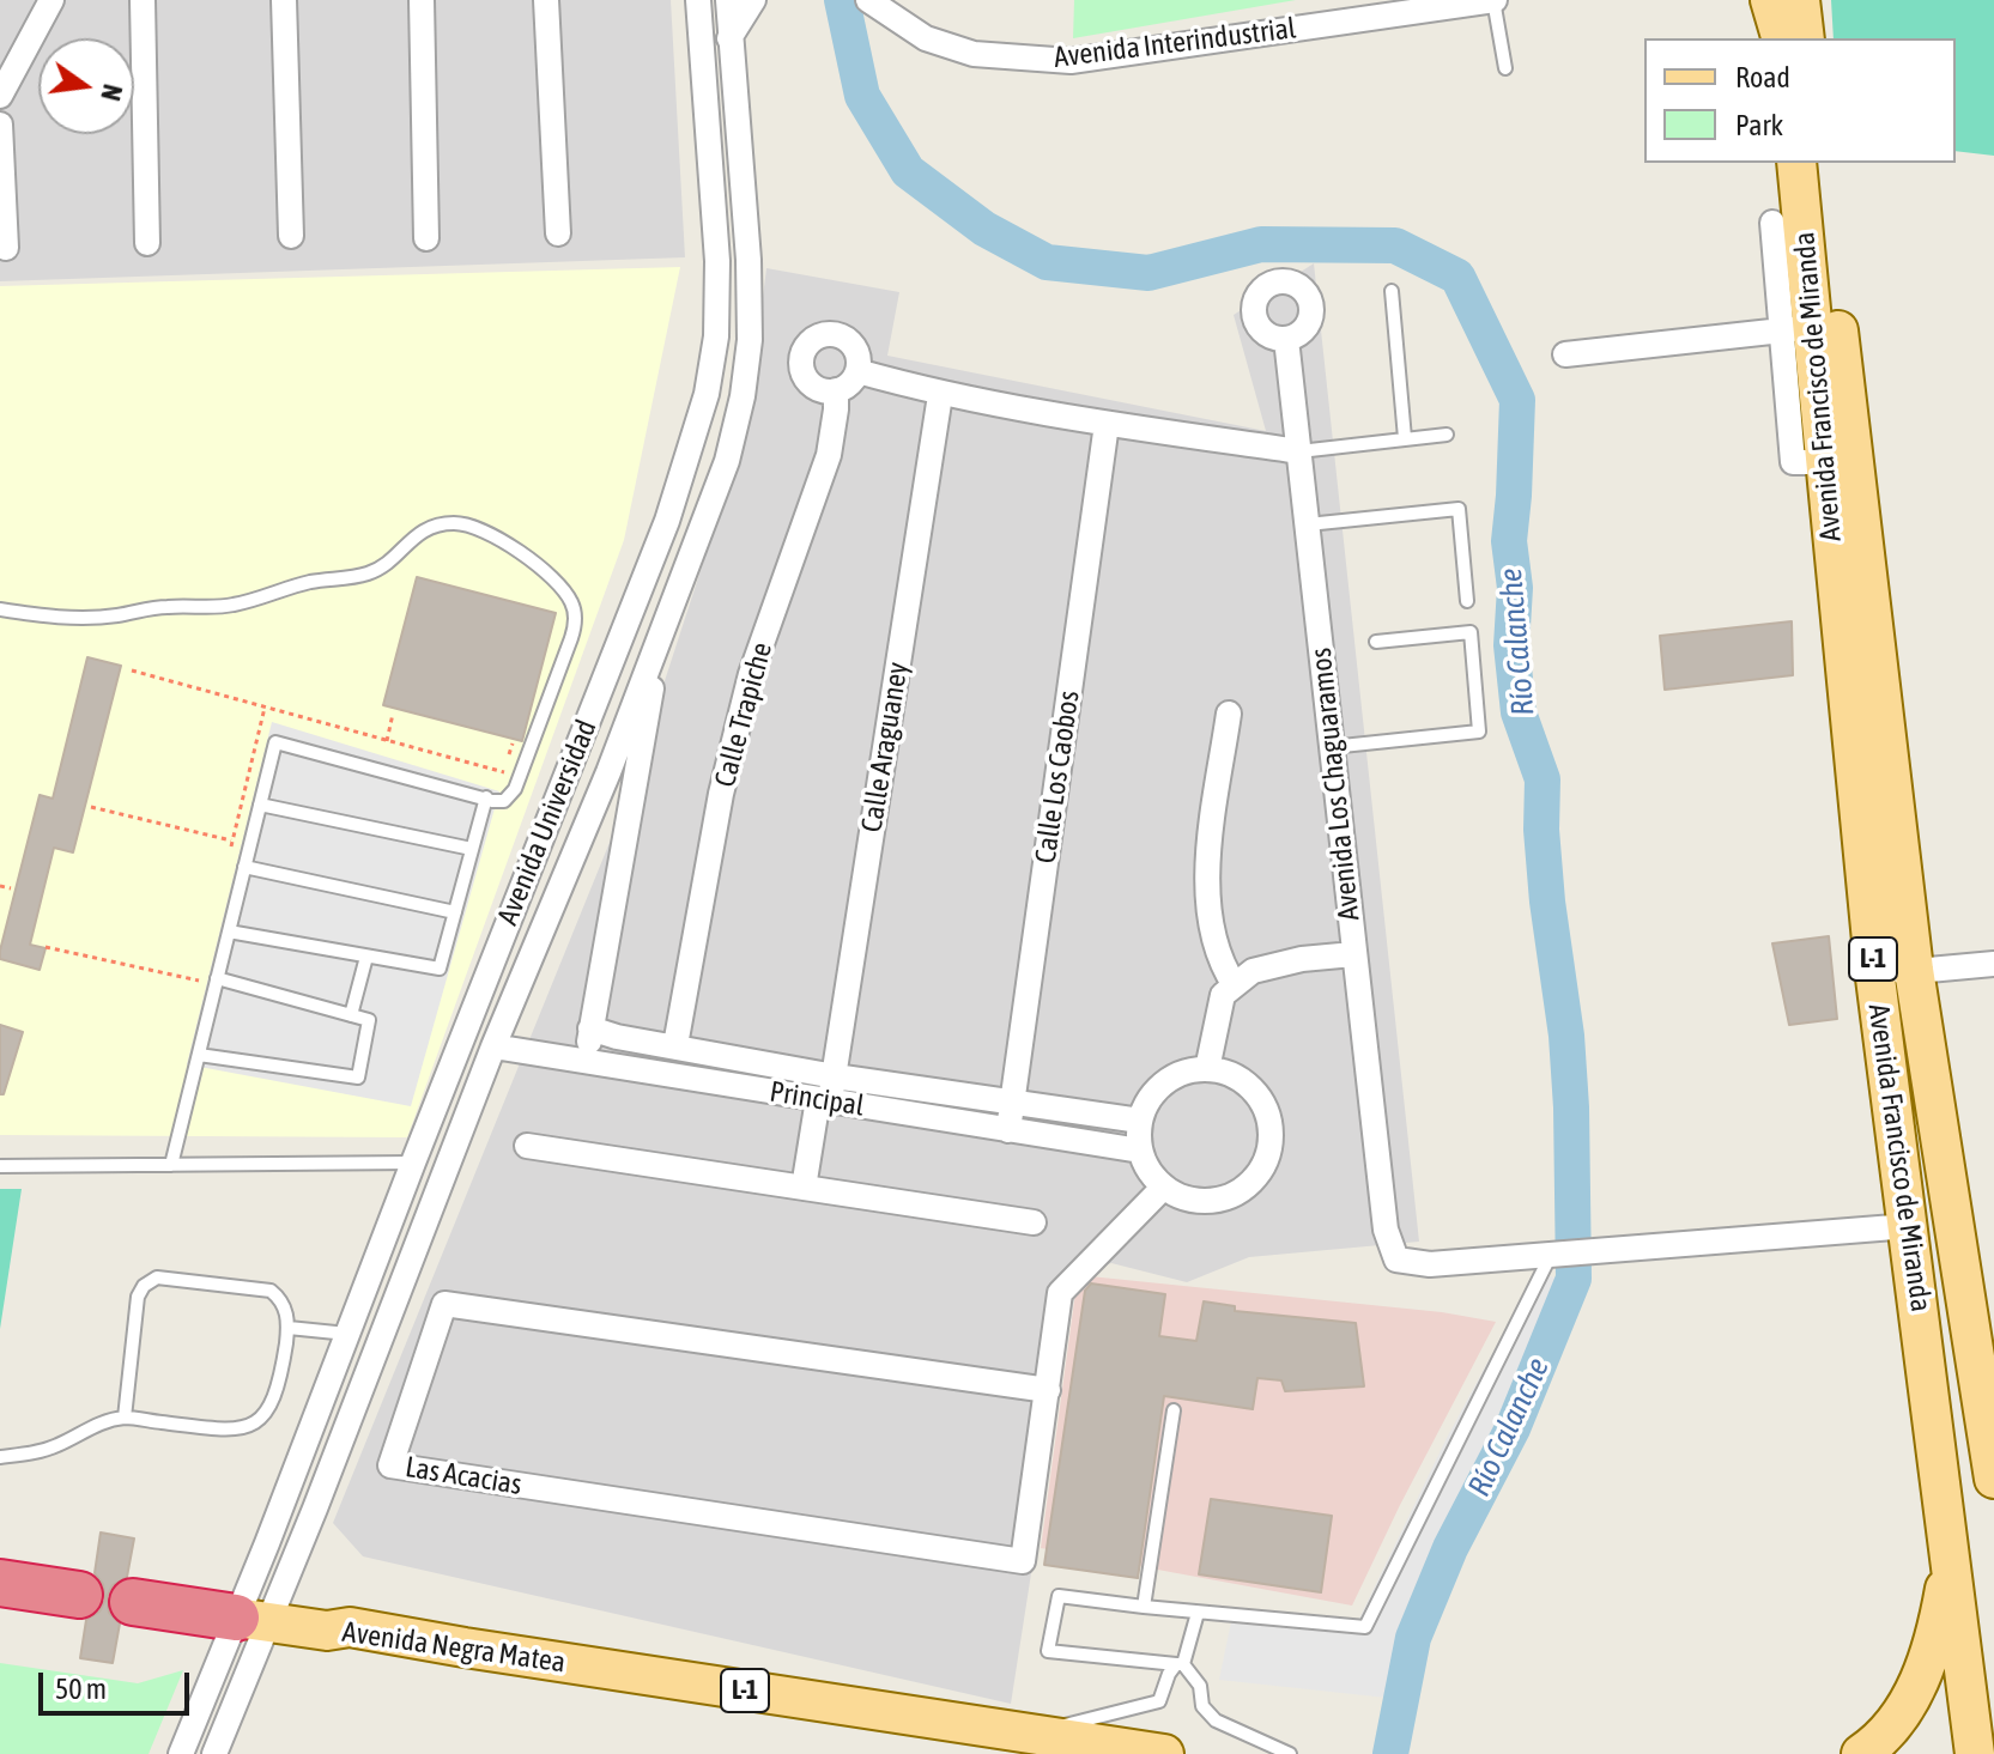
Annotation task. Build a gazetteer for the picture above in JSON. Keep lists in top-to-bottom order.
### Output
{
  "streets": {
    "main road": ["Avenida Francisco de Miranda", "L-1", "Avenida Negra Matea"],
    "street": [
      "Avenida Interindustrial",
      "Calle Trapiche",
      "Calle Araguaney",
      "Calle Los Caobos",
      "Avenida Los Chaguaramos",
      "Avenida Universidad",
      "Principal",
      "Las Acacias"
    ]
  },
  "crossings": [
    ["Calle Trapiche", "Principal"],
    ["Calle Araguaney", "Principal"],
    ["Calle Los Caobos", "Principal"],
    ["Avenida Universidad", "Principal"],
    ["Avenida Universidad", "Avenida Negra Matea"],
    ["Principal", "Las Acacias"]
  ],
  "water": ["Río Calanche"],
  "legend": ["Road", "Park"],
  "scale_bar": "50 m",
  "north": "right"
}
